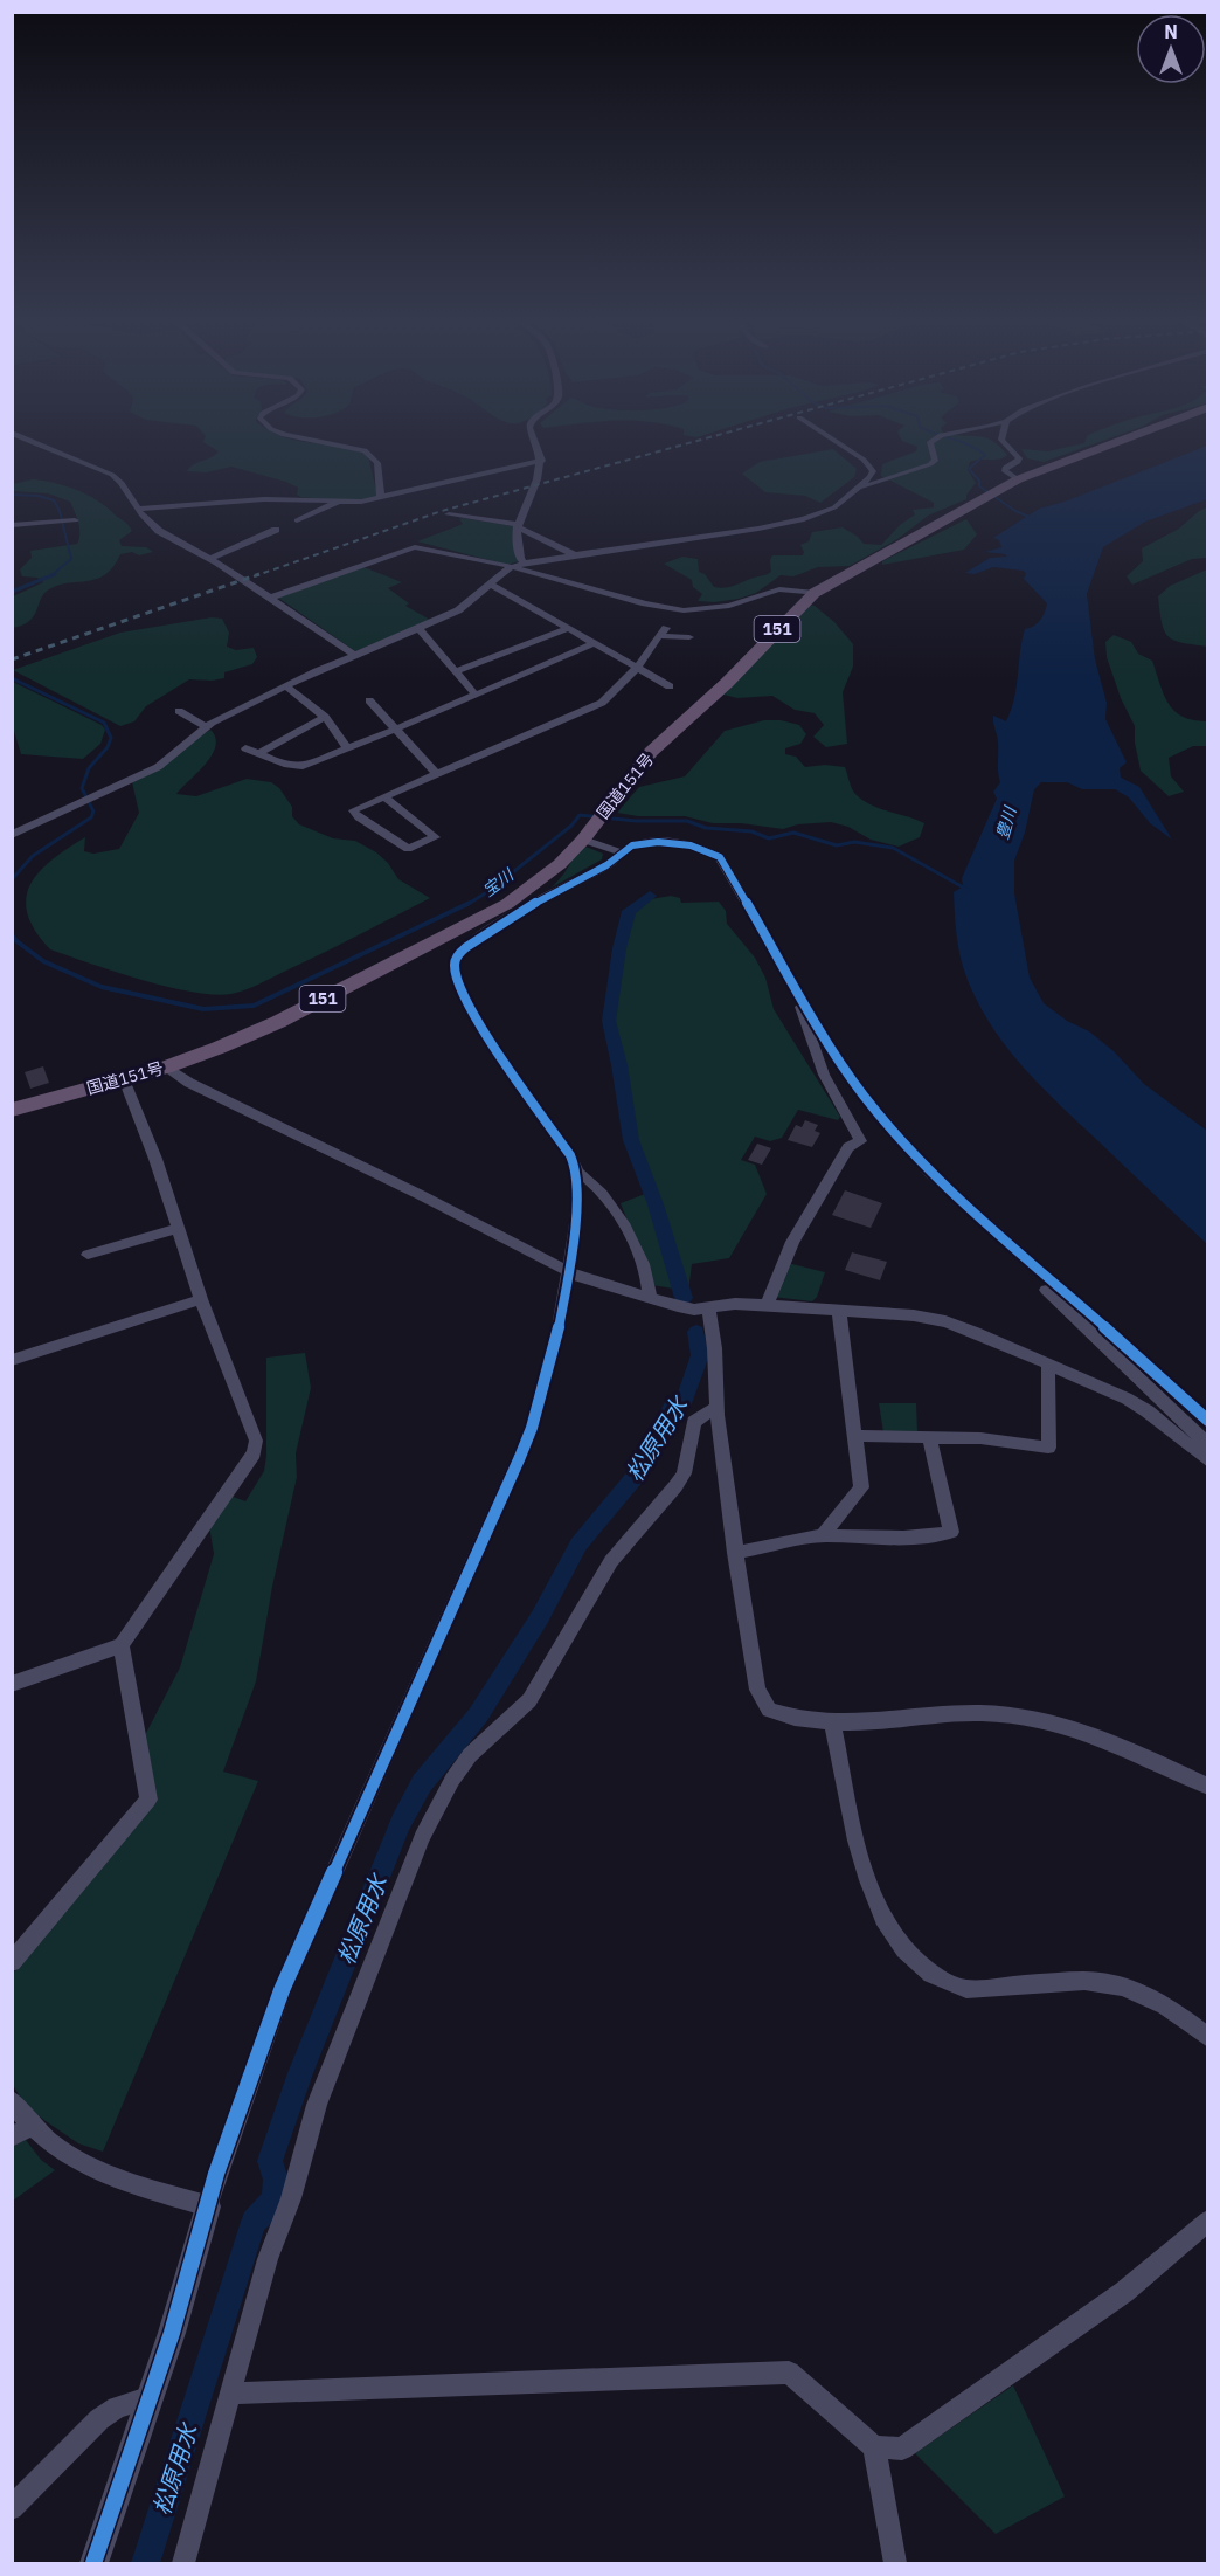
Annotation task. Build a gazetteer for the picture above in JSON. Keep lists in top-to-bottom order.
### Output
{
  "streets": {
    "highway": ["151", "国道151号"]
  },
  "water": ["豊川", "宝川", "松原用水"],
  "north": "top"
}
